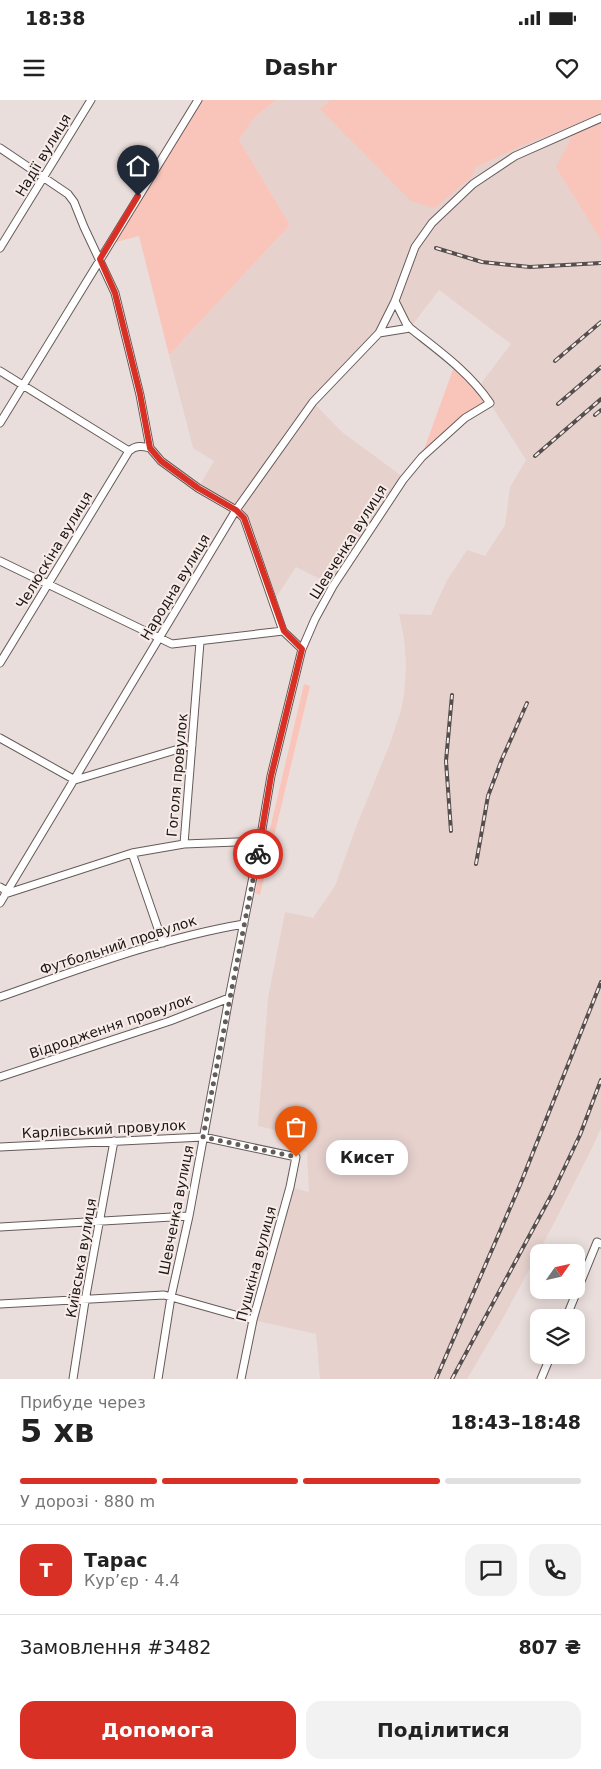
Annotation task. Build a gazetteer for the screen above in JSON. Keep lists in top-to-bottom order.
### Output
{
  "streets": {
    "street": [
      "Надії вулиця",
      "Шевченка вулиця",
      "Челюскіна вулиця",
      "Народна вулиця",
      "Гоголя провулок",
      "Футбольний провулок",
      "Відродження провулок",
      "Карлівський провулок",
      "Київська вулиця",
      "Пушкіна вулиця"
    ]
  },
  "crossings": [
    ["Шевченка вулиця", "Футбольний провулок"],
    ["Шевченка вулиця", "Відродження провулок"],
    ["Шевченка вулиця", "Карлівський провулок"],
    ["Народна вулиця", "Гоголя провулок"],
    ["Карлівський провулок", "Київська вулиця"],
    ["Карлівський провулок", "Пушкіна вулиця"]
  ],
  "places": ["Кисет"],
  "north": "top right",
  "page": {
    "status": "18:38",
    "header": "Dashr",
    "bubble": "Кисет",
    "heading": ["5 хв", "Прибуде через", "18:43–18:48"],
    "panel": [
      "Тарас",
      "Кур’єр · 4.4",
      "Замовлення #3482",
      "807 ₴"
    ],
    "bar": "У дорозі · 880 m",
    "round": "Т",
    "buttons": ["Допомога", "Поділитися"]
  }
}
